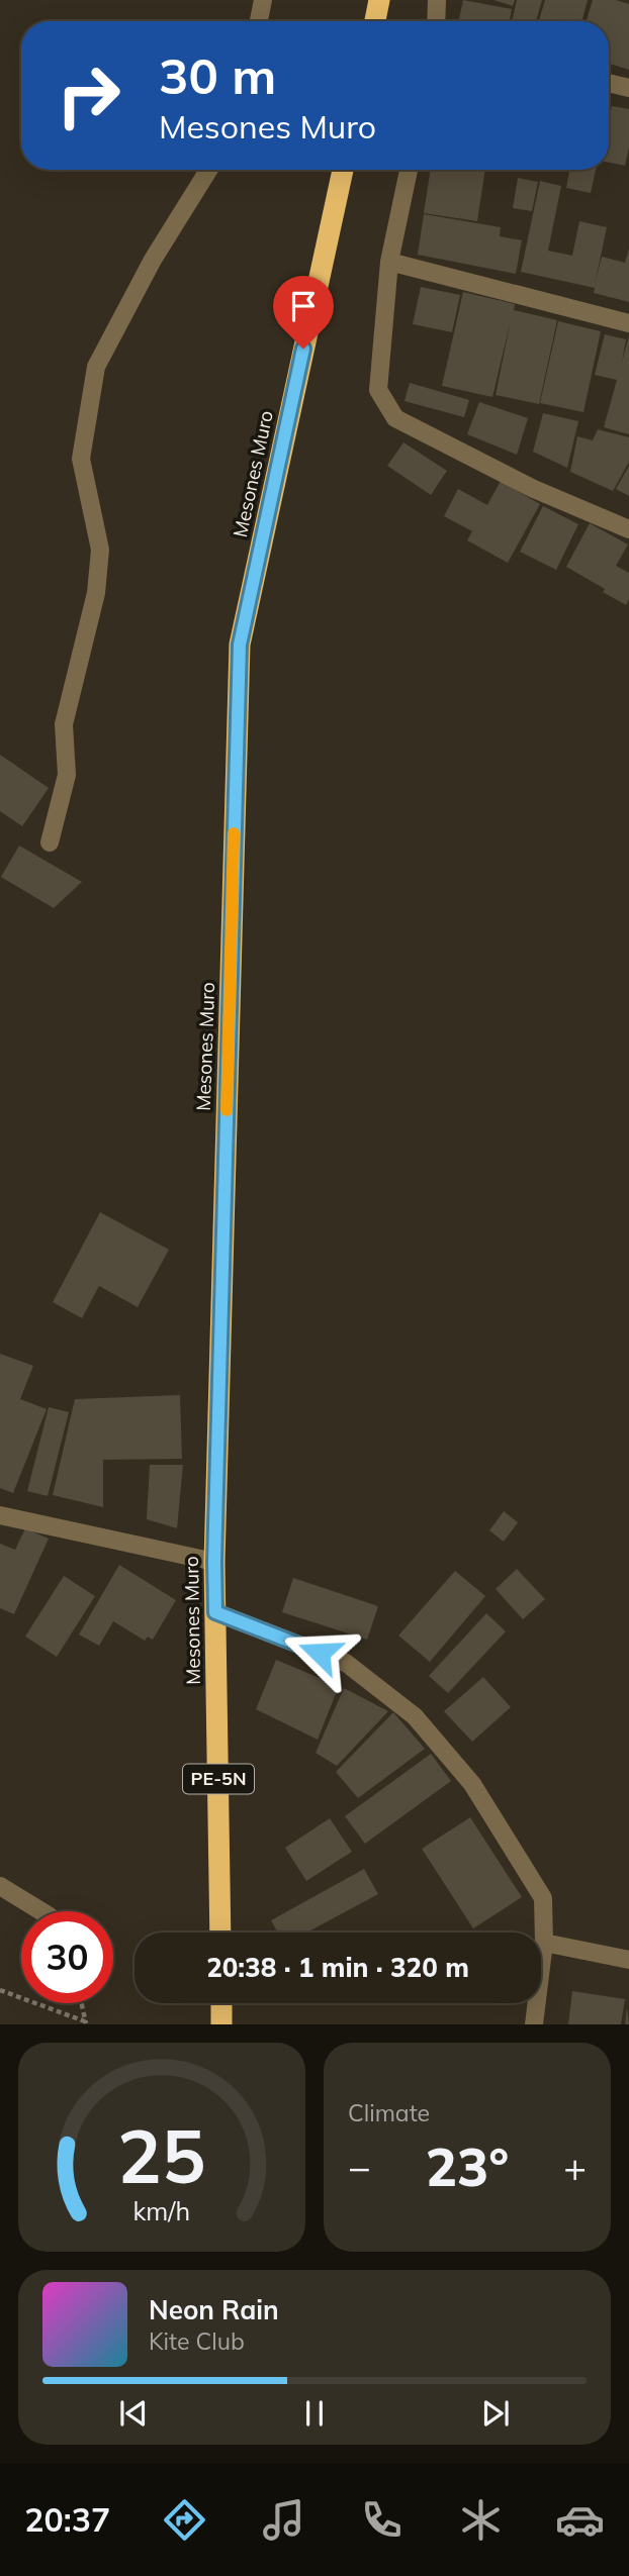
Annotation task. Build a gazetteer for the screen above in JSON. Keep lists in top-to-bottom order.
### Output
{
  "streets": {
    "highway": ["Mesones Muro", "PE-5N"]
  },
  "page": {
    "turn": ["30 m", "Mesones Muro"],
    "limit": "30",
    "trip": "20:38 · 1 min · 320 m",
    "tile": "Climate",
    "heat": ["−", "23°", "+"],
    "song": ["Neon Rain", "Kite Club"],
    "tabs": "20:37",
    "gauge": ["25", "km/h"]
  }
}
